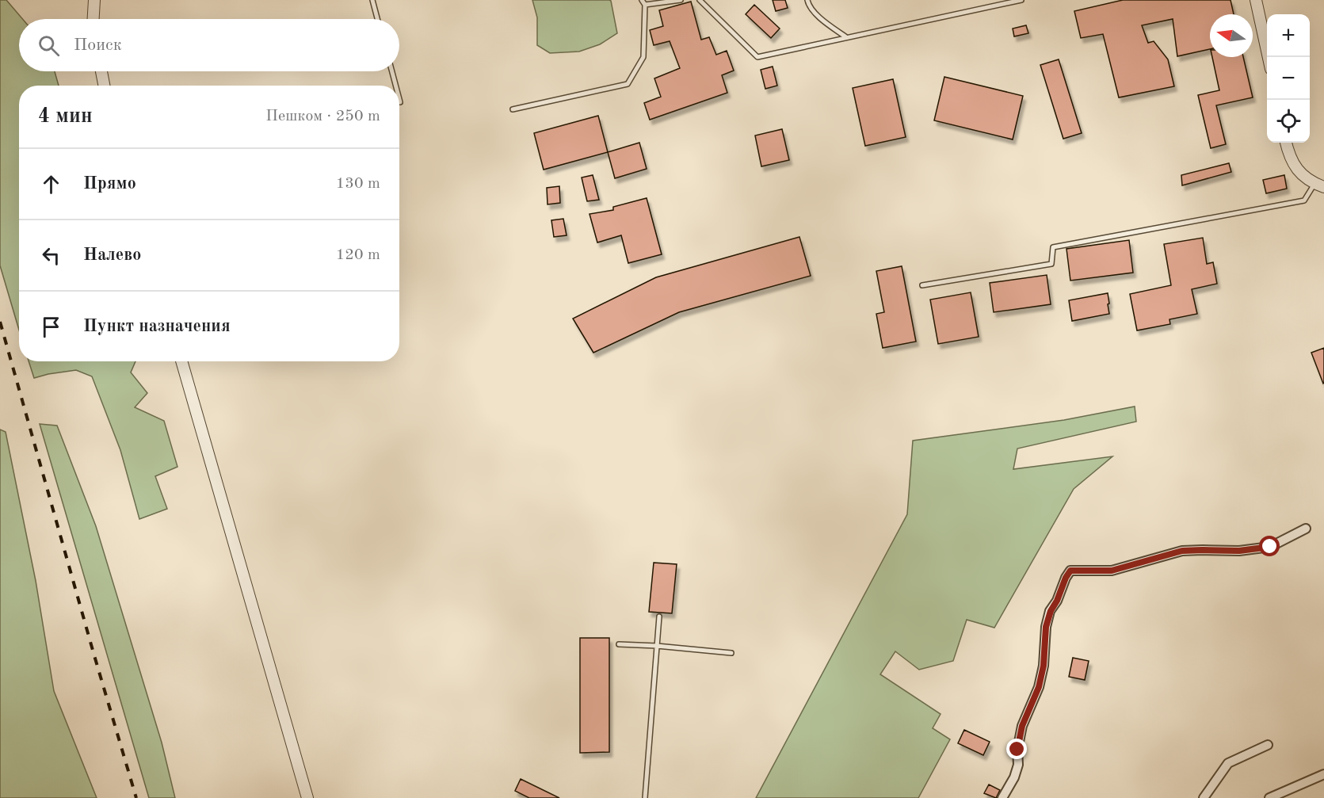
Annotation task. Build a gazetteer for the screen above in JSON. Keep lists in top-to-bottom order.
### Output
{
  "north": "left",
  "page": {
    "map_buttons": ["+", "−"],
    "search": "Поиск",
    "heading": ["4 мин", "Пешком · 250 m"],
    "list": [
      ["Прямо", "130 m"],
      ["Налево", "120 m"],
      "Пункт назначения"
    ]
  }
}
